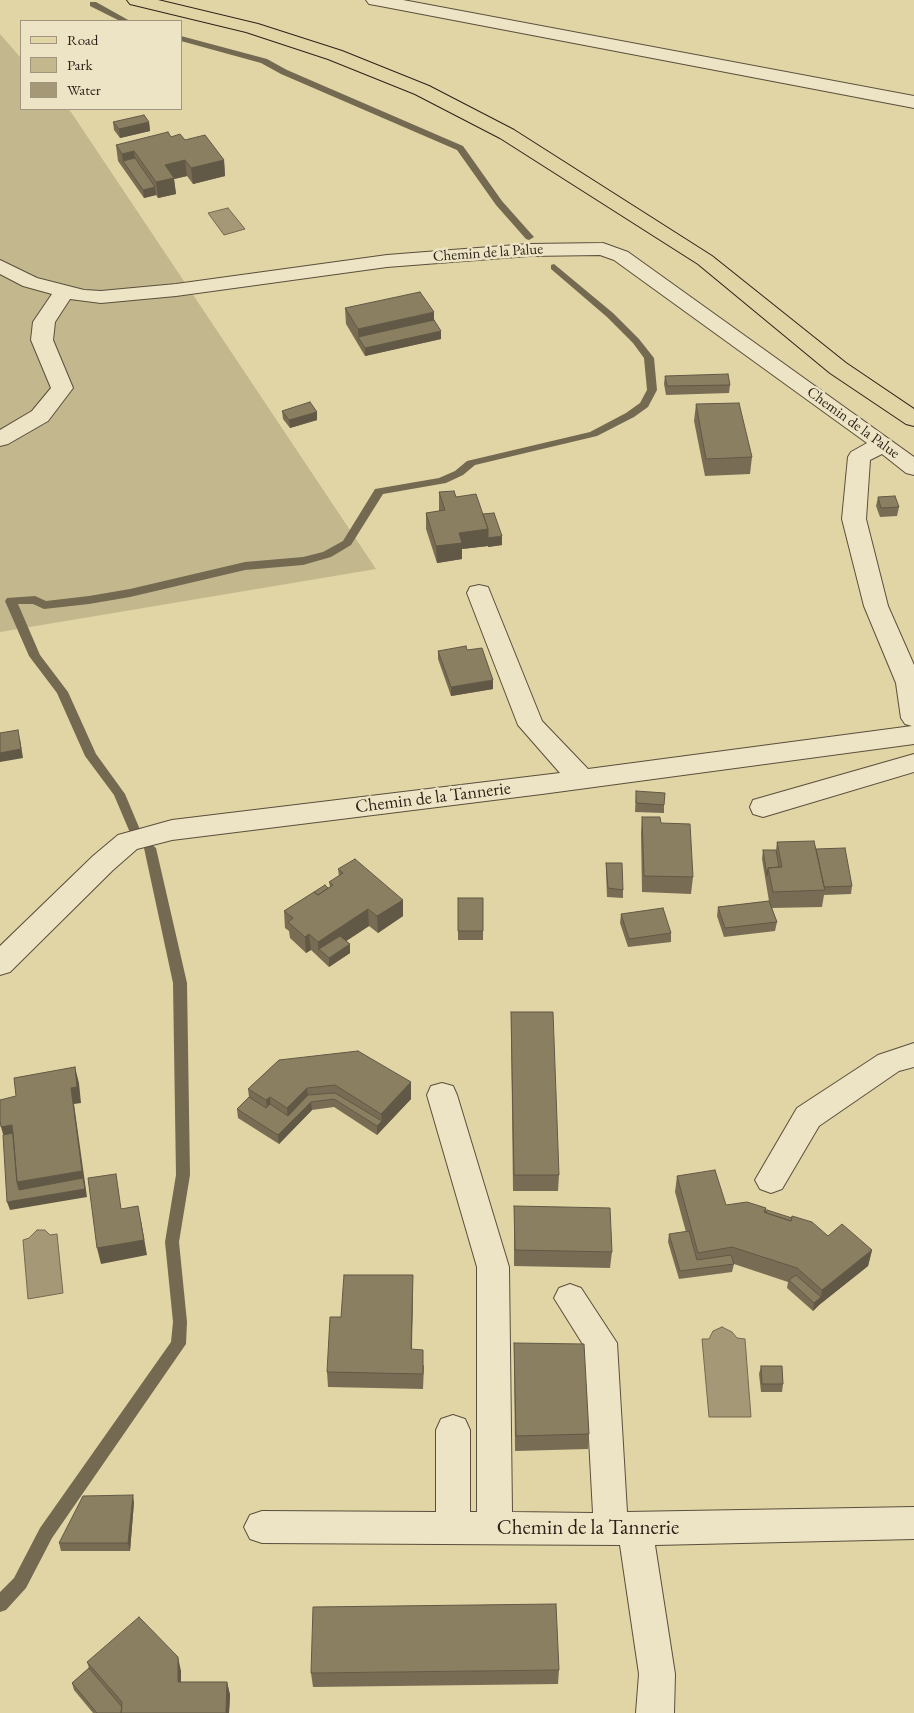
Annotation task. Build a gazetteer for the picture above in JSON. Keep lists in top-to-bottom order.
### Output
{
  "streets": {
    "street": ["Chemin de la Palue", "Chemin de la Tannerie"]
  },
  "legend": ["Road", "Park", "Water"]
}
